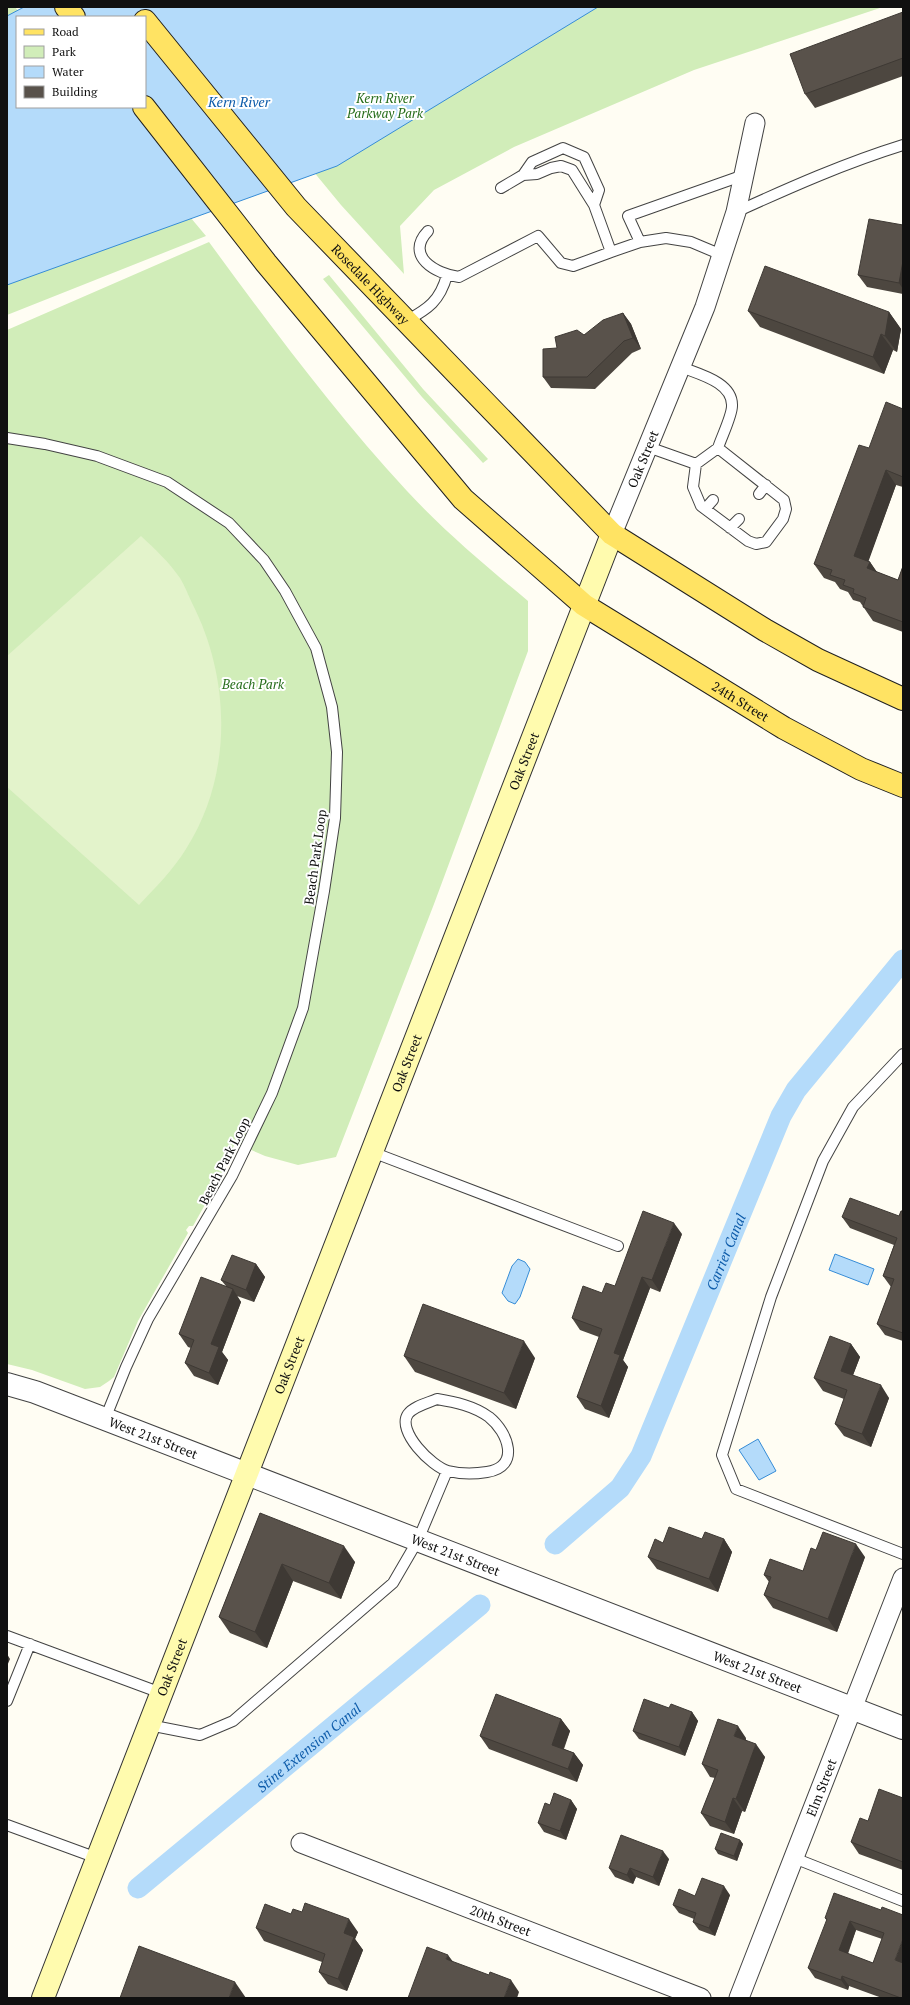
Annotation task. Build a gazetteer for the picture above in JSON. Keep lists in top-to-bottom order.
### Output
{
  "streets": {
    "main road": ["Rosedale Highway", "Oak Street", "24th Street"],
    "street": ["West 21st Street", "Elm Street", "20th Street"],
    "lane": ["Beach Park Loop"]
  },
  "crossings": [
    ["Rosedale Highway", "Oak Street"],
    ["Oak Street", "24th Street"],
    ["Oak Street", "West 21st Street"],
    ["Beach Park Loop", "West 21st Street"],
    ["West 21st Street", "Elm Street"]
  ],
  "water": ["Kern River", "Carrier Canal", "Stine Extension Canal"],
  "parks": ["Kern River Parkway Park", "Beach Park"],
  "legend": [
    "Road",
    "Park",
    "Water",
    "Building"
  ]
}
